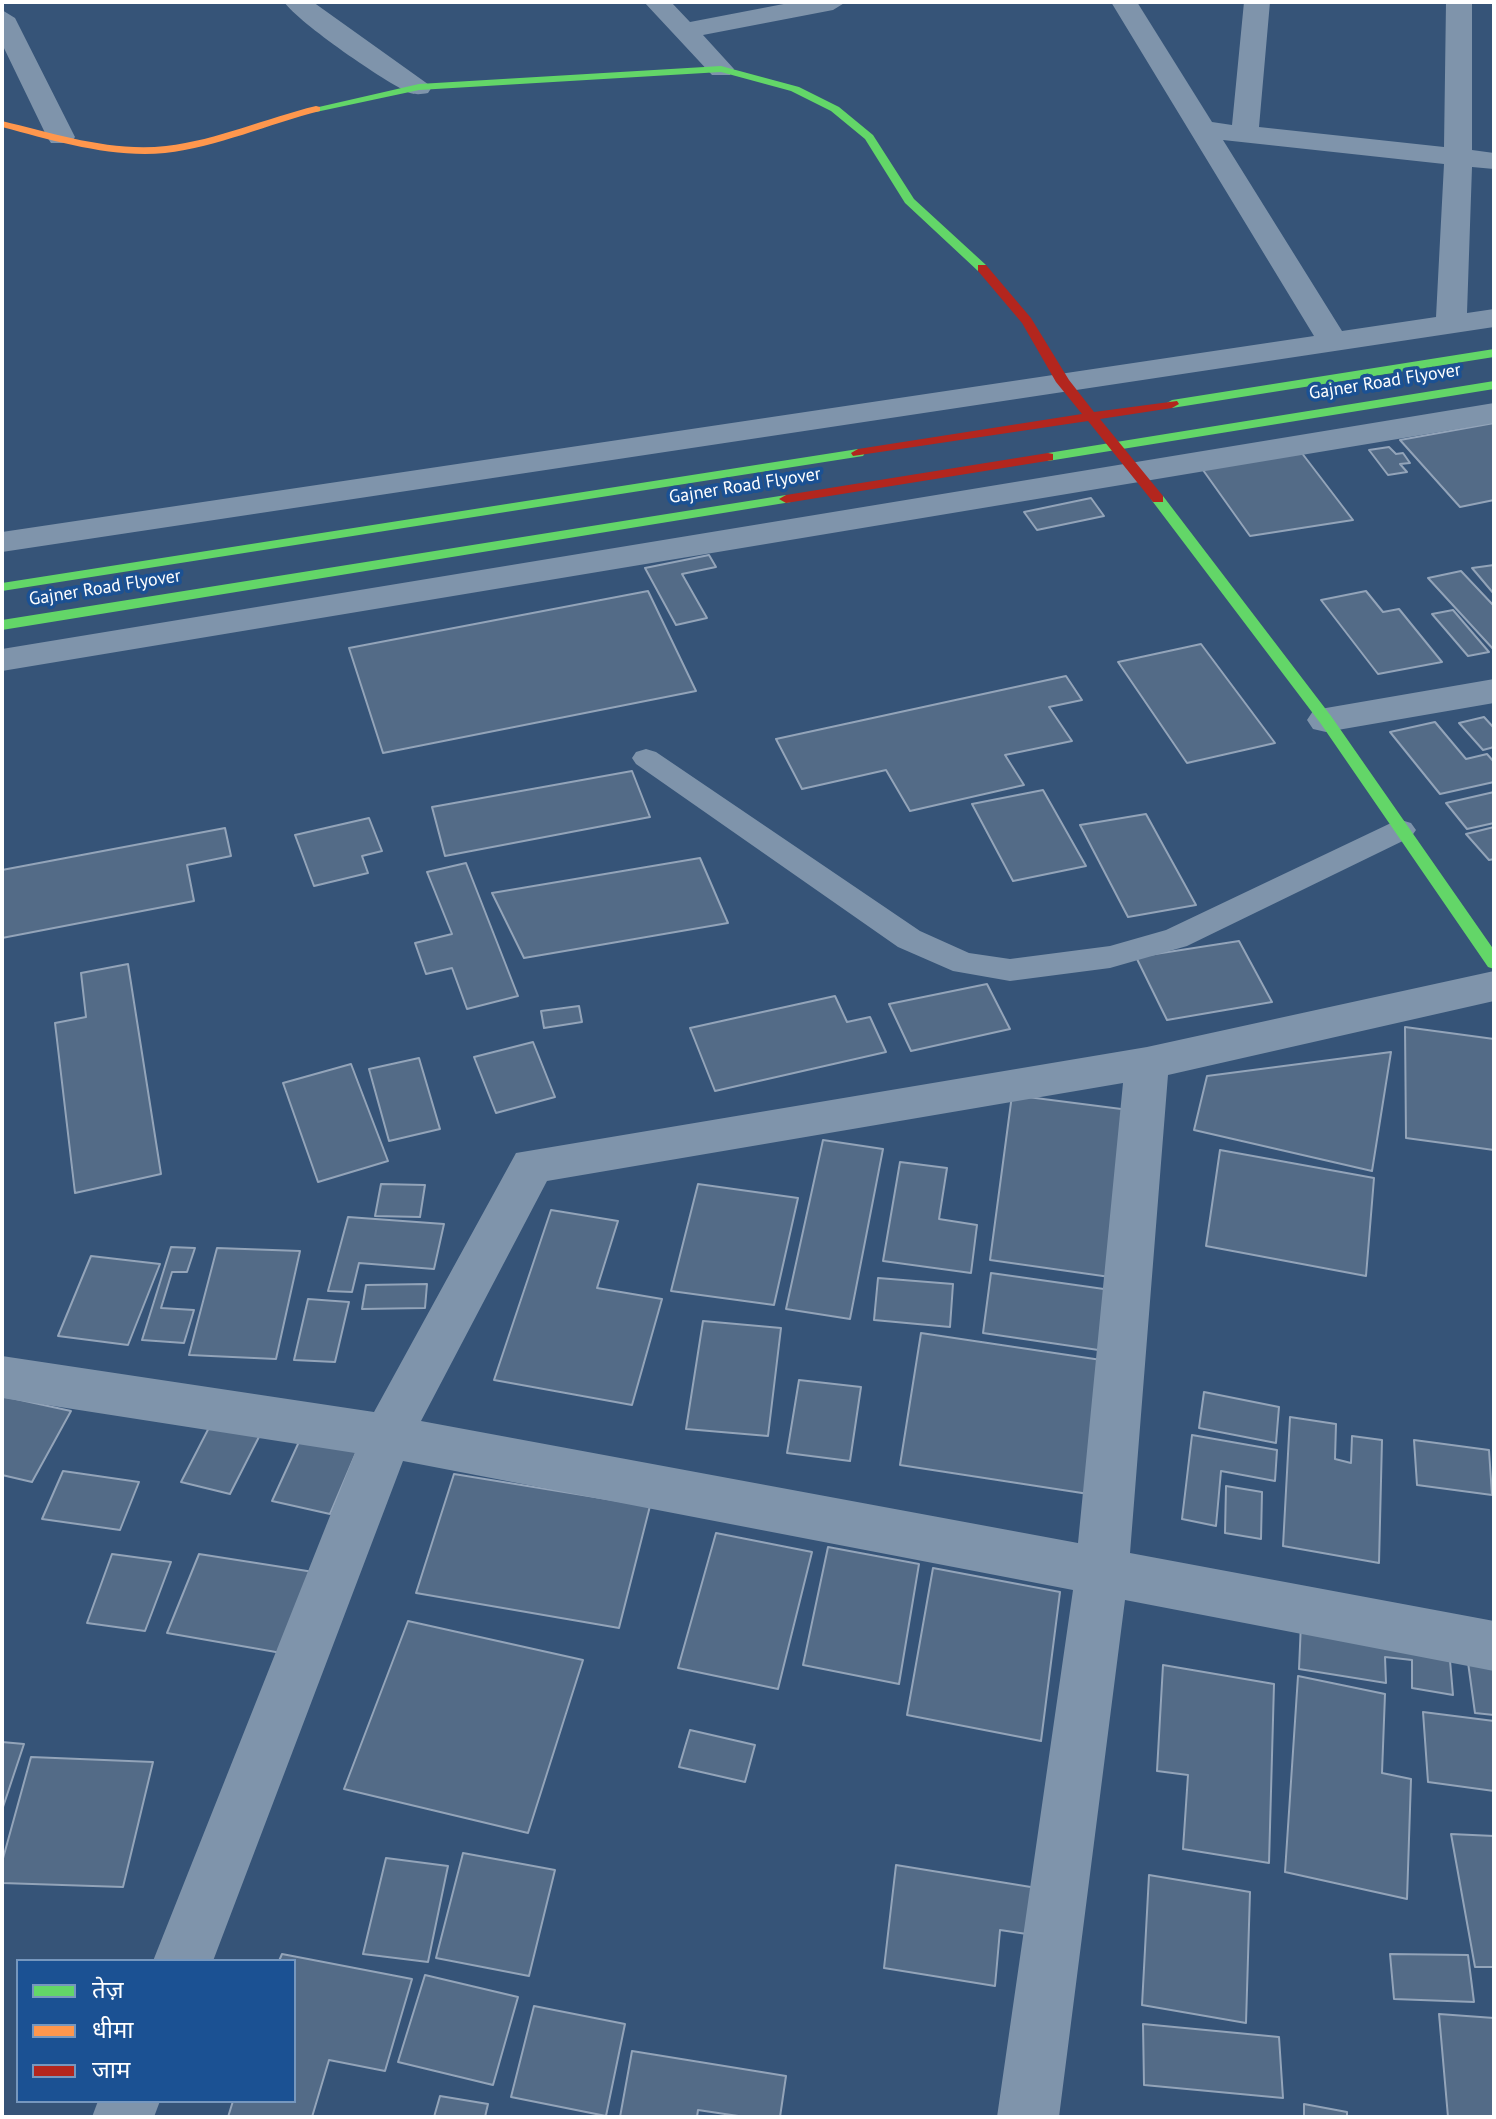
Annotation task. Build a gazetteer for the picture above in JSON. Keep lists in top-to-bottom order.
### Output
{
  "streets": {
    "main road": ["Gajner Road Flyover"]
  },
  "legend": ["तेज़", "धीमा", "जाम"]
}
